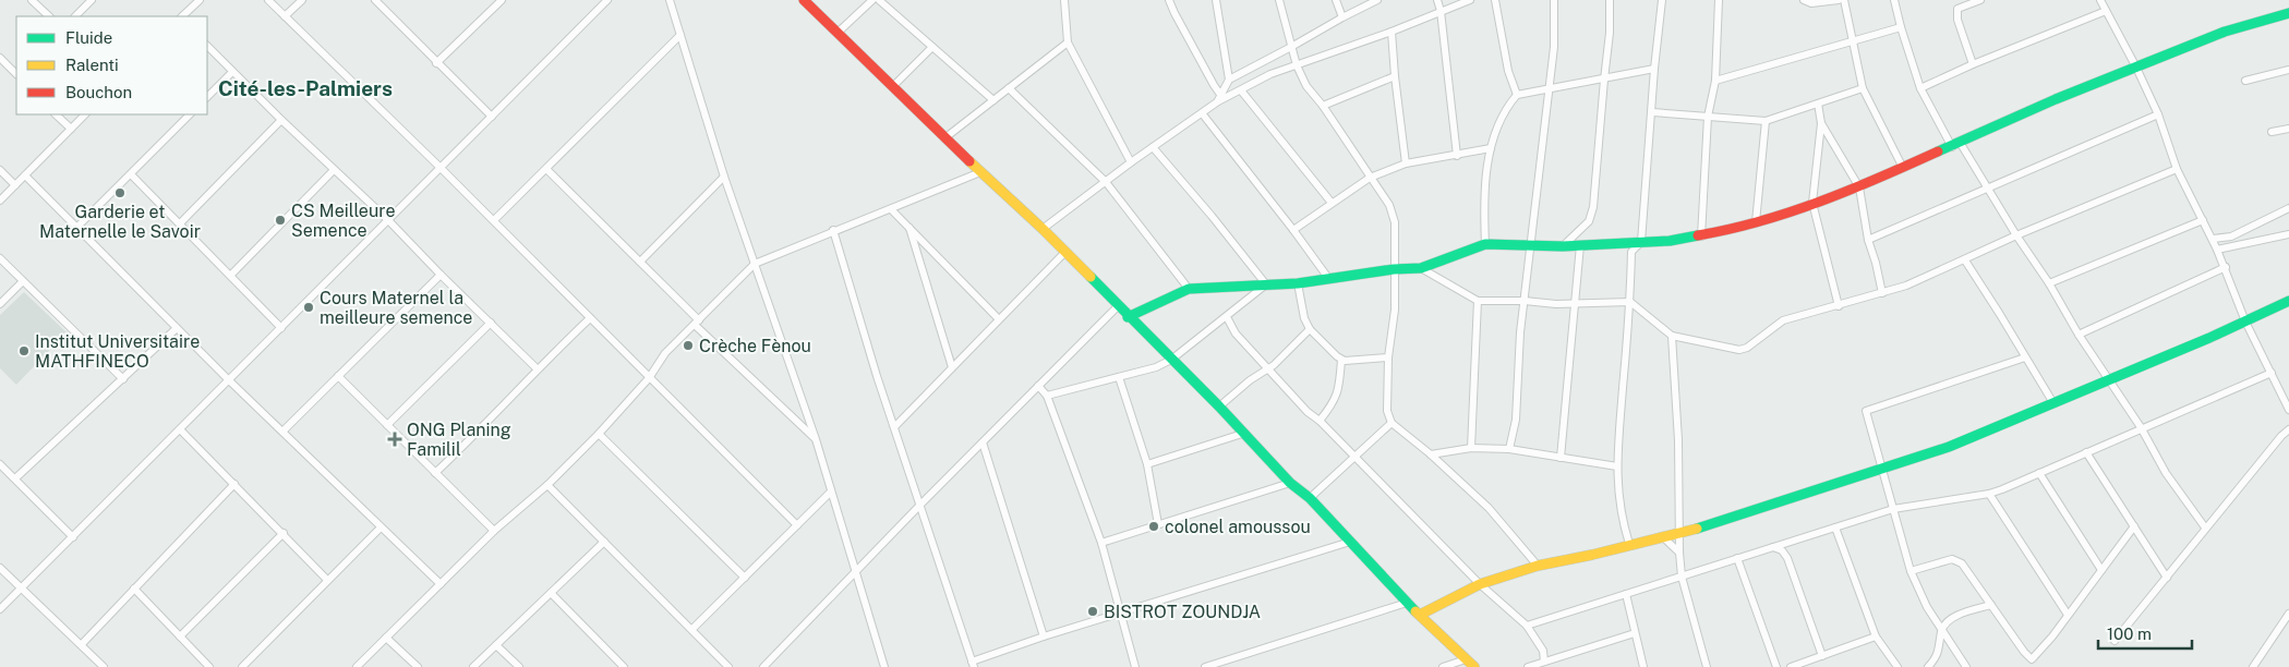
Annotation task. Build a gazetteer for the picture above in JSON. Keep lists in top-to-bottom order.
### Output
{
  "districts": ["Cité-les-Palmiers"],
  "places": {
    "other": [
      "Garderie et Maternelle le Savoir",
      "CS Meilleure Semence",
      "Cours Maternel la meilleure semence",
      "Crèche Fènou",
      "Institut Universitaire MATHFINECO",
      "colonel amoussou",
      "BISTROT ZOUNDJA"
    ],
    "health": ["ONG Planing Familil"]
  },
  "legend": ["Fluide", "Ralenti", "Bouchon"],
  "scale_bar": "100 m"
}
